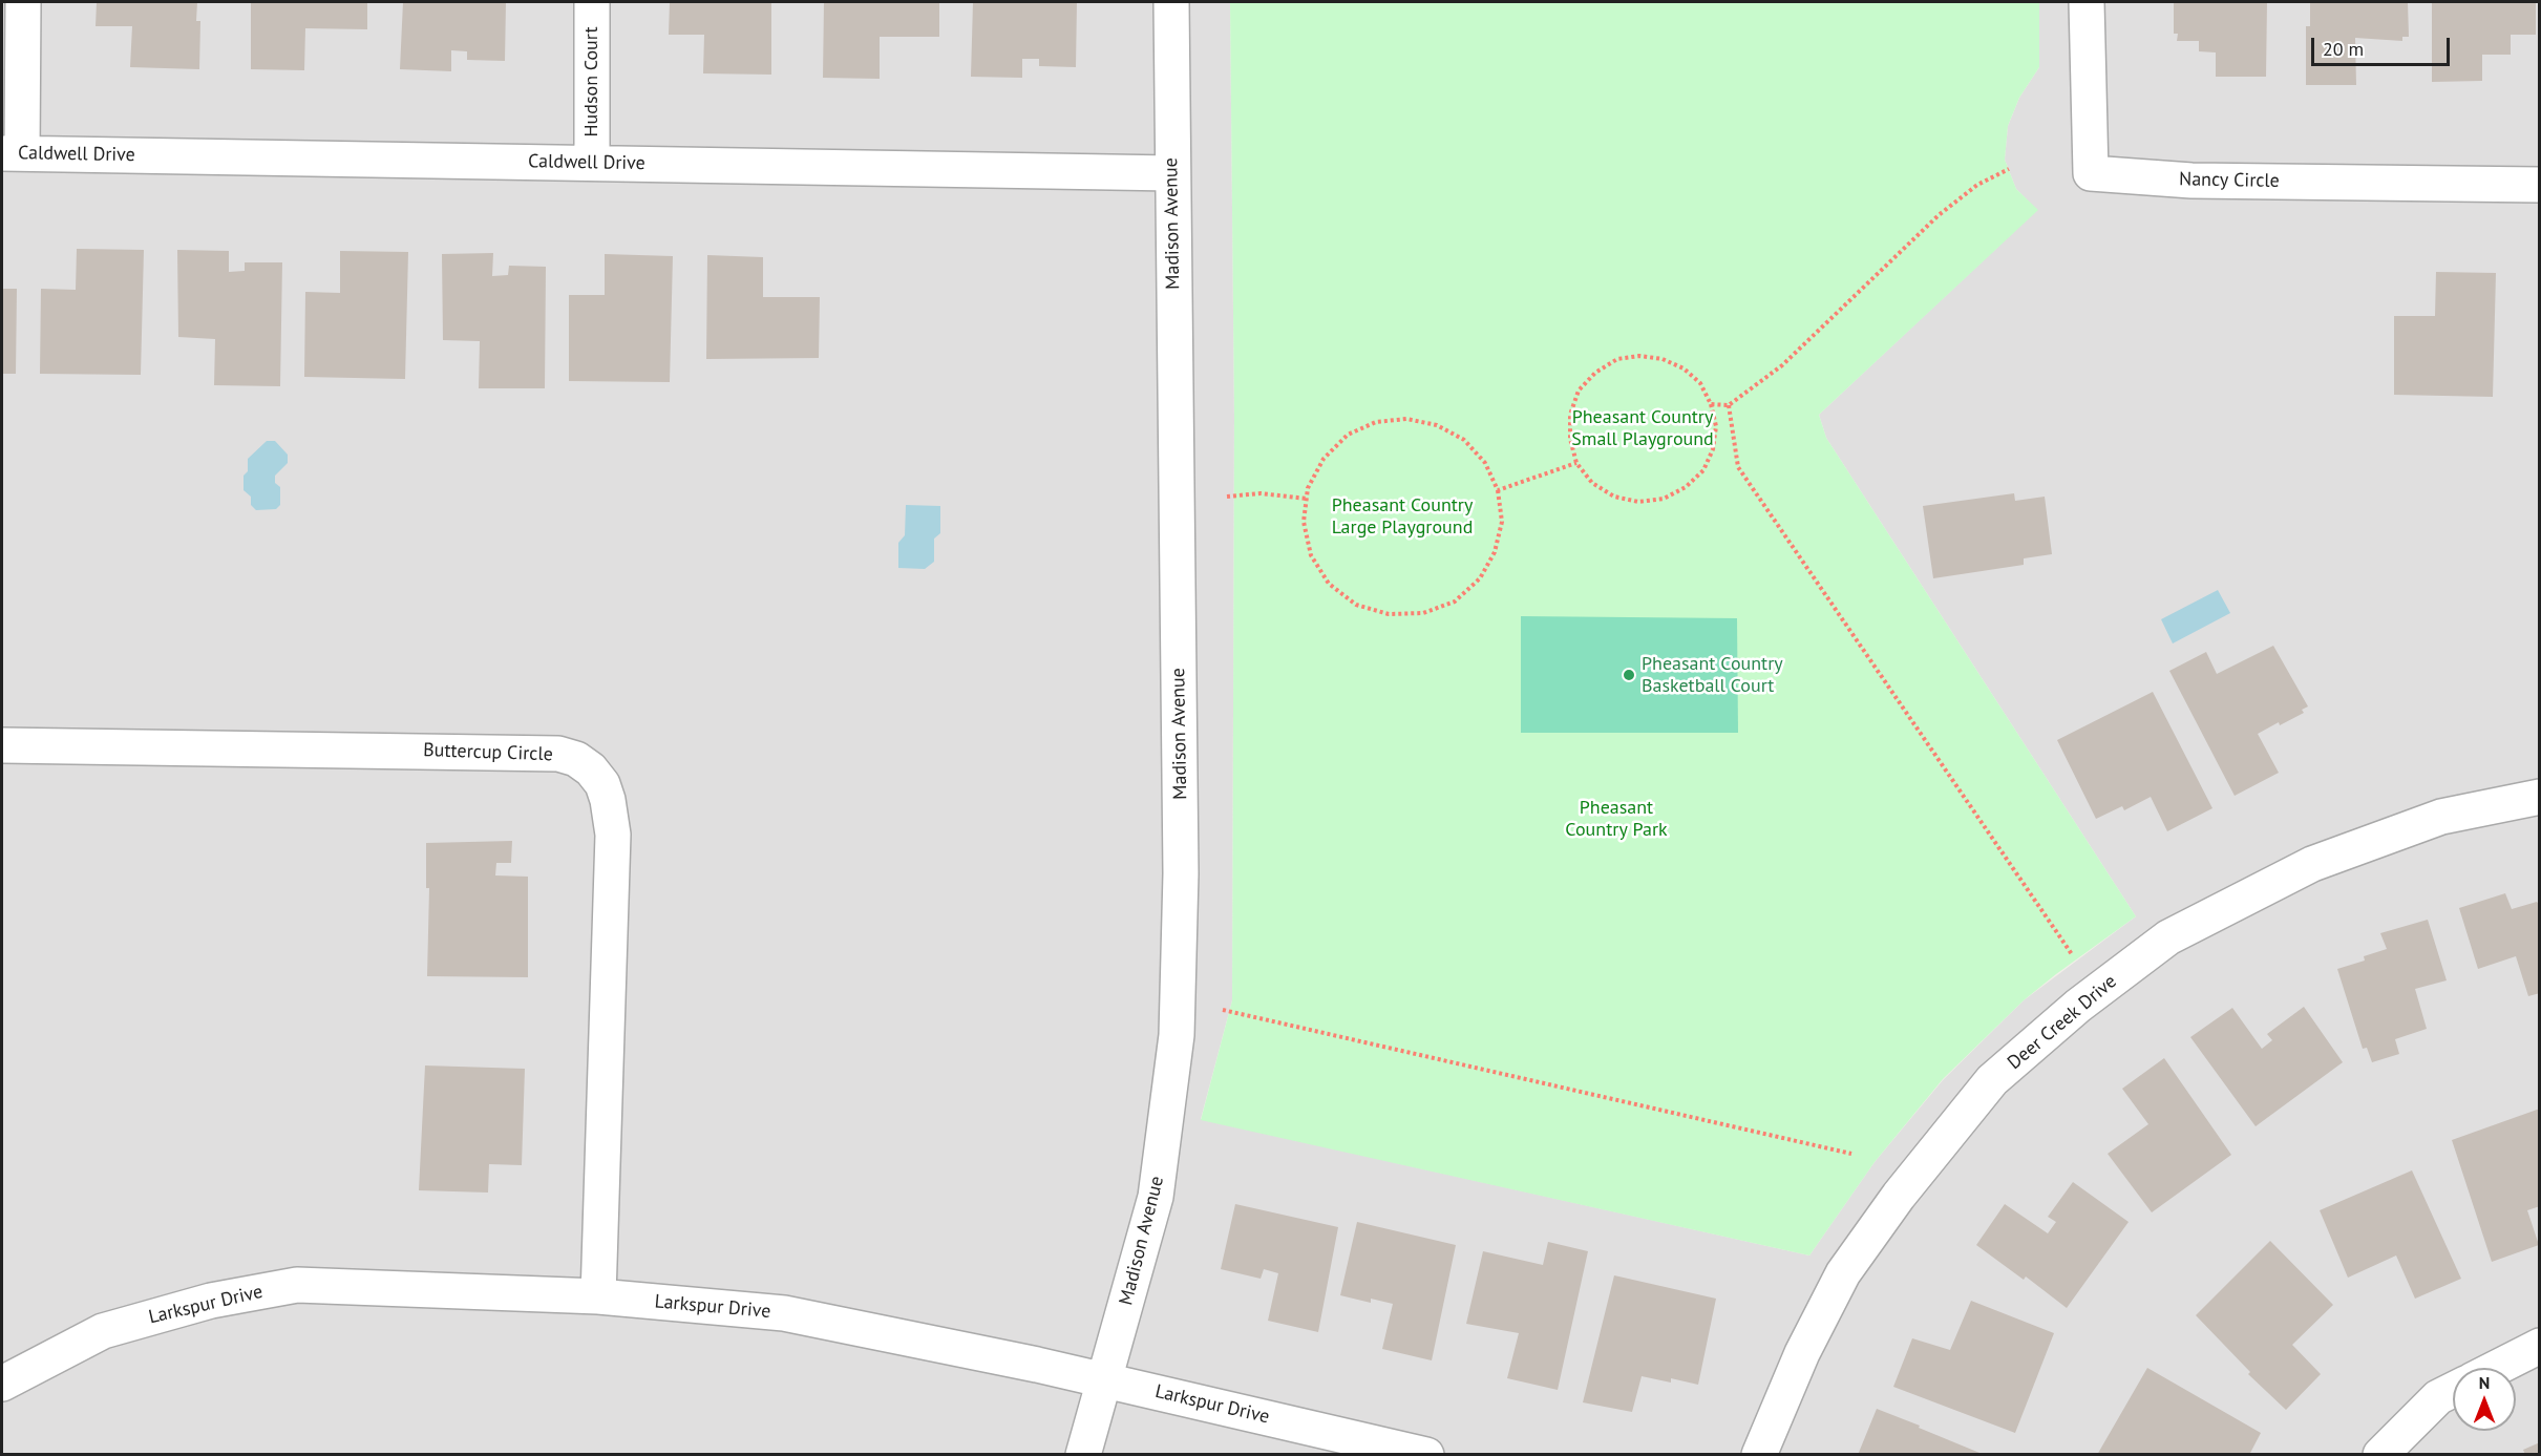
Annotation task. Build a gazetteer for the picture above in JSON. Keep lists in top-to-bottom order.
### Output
{
  "streets": {
    "street": [
      "Hudson Court",
      "Caldwell Drive",
      "Nancy Circle",
      "Madison Avenue",
      "Buttercup Circle",
      "Deer Creek Drive",
      "Larkspur Drive"
    ]
  },
  "crossings": [
    ["Hudson Court", "Caldwell Drive"],
    ["Caldwell Drive", "Madison Avenue"],
    ["Madison Avenue", "Larkspur Drive"],
    ["Buttercup Circle", "Larkspur Drive"]
  ],
  "parks": ["Pheasant Country Small Playground", "Pheasant Country Large Playground", "Pheasant Country Park"],
  "places": ["Pheasant Country Basketball Court"],
  "scale_bar": "20 m",
  "north": "top"
}
